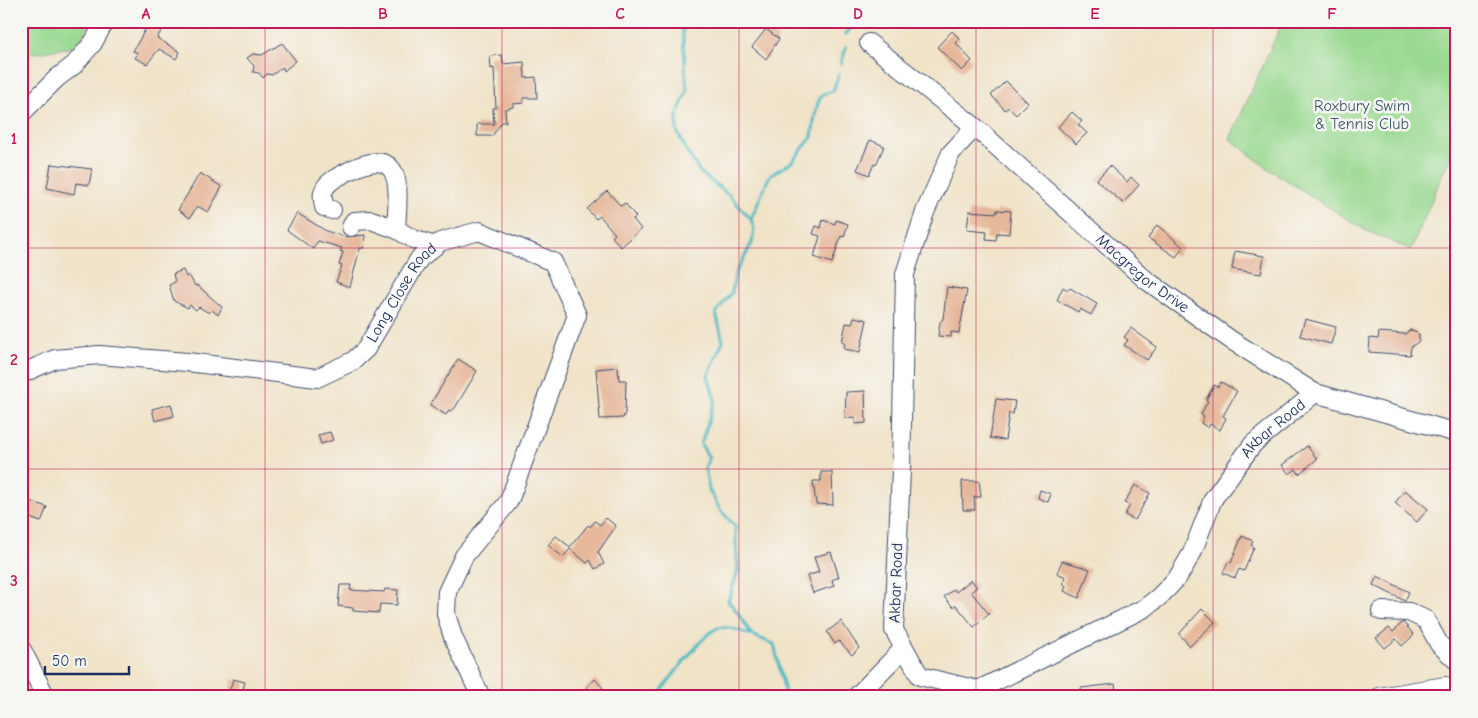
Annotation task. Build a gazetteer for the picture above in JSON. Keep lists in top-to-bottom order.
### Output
{
  "streets": {
    "street": ["Macgregor Drive", "Long Close Road", "Akbar Road"]
  },
  "crossings": [
    ["Macgregor Drive", "Akbar Road"]
  ],
  "parks": ["Roxbury Swim & Tennis Club"],
  "scale_bar": "50 m",
  "grid": {
    "columns": [
      "A",
      "B",
      "C",
      "D",
      "E",
      "F"
    ],
    "rows": ["1", "2", "3"]
  }
}
